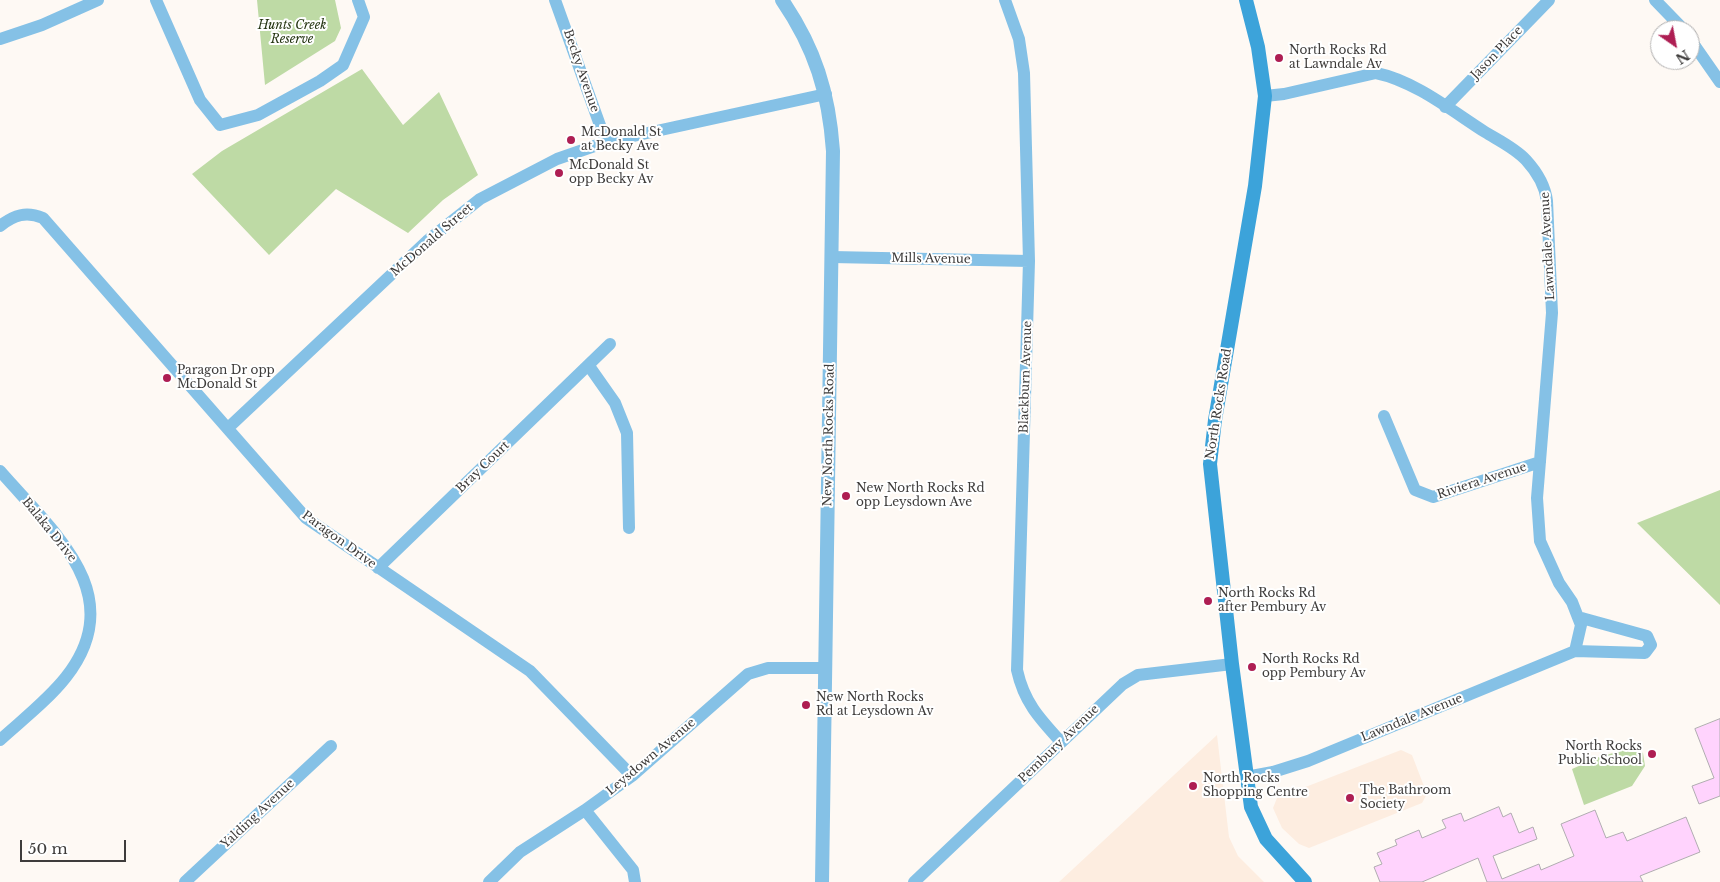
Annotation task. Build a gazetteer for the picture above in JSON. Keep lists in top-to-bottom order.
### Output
{
  "streets": {
    "main road": ["North Rocks Road"],
    "street": [
      "Jason Place",
      "Becky Avenue",
      "McDonald Street",
      "Lawndale Avenue",
      "Mills Avenue",
      "Blackburn Avenue",
      "New North Rocks Road",
      "Bray Court",
      "Riviera Avenue",
      "Balaka Drive",
      "Paragon Drive",
      "Pembury Avenue",
      "Leysdown Avenue",
      "Yalding Avenue"
    ]
  },
  "crossings": [
    ["Jason Place", "Lawndale Avenue"],
    ["Becky Avenue", "McDonald Street"],
    ["McDonald Street", "New North Rocks Road"],
    ["McDonald Street", "Paragon Drive"],
    ["Lawndale Avenue", "North Rocks Road"],
    ["Lawndale Avenue", "Riviera Avenue"],
    ["Mills Avenue", "Blackburn Avenue"],
    ["Mills Avenue", "New North Rocks Road"],
    ["Blackburn Avenue", "Pembury Avenue"],
    ["North Rocks Road", "Pembury Avenue"],
    ["New North Rocks Road", "Leysdown Avenue"],
    ["Bray Court", "Paragon Drive"],
    ["Paragon Drive", "Leysdown Avenue"]
  ],
  "parks": ["Hunts Creek Reserve"],
  "places": [
    "North Rocks Rd at Lawndale Av",
    "McDonald St at Becky Ave",
    "McDonald St opp Becky Av",
    "Paragon Dr opp McDonald St",
    "New North Rocks Rd opp Leysdown Ave",
    "North Rocks Rd after Pembury Av",
    "North Rocks Rd opp Pembury Av",
    "New North Rocks Rd at Leysdown Av",
    "North Rocks Public School",
    "North Rocks Shopping Centre",
    "The Bathroom Society"
  ],
  "scale_bar": "50 m",
  "north": "bottom right"
}
